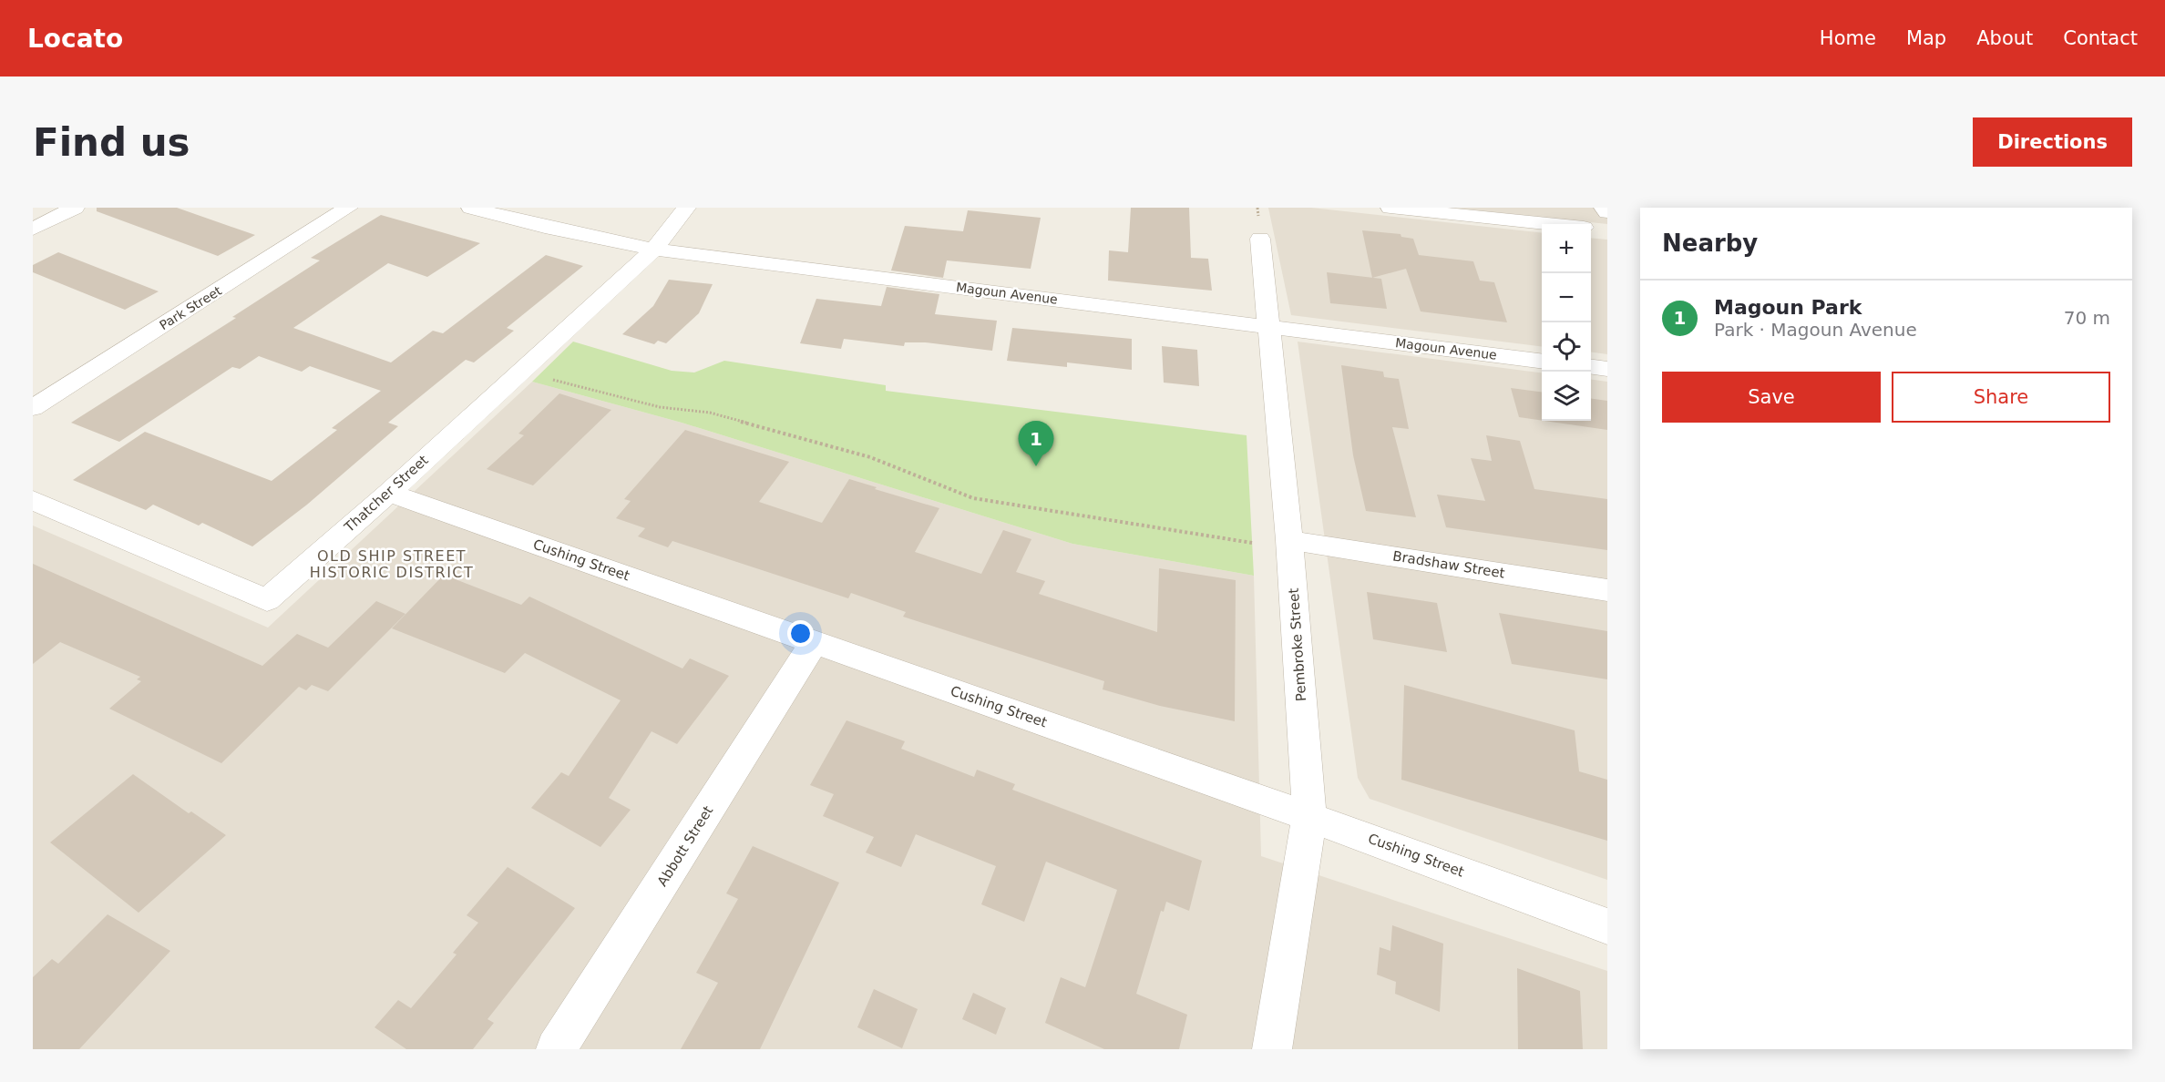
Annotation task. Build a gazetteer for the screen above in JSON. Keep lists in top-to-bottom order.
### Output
{
  "streets": {
    "street": [
      "Magoun Avenue",
      "Park Street",
      "Thatcher Street",
      "Cushing Street",
      "Bradshaw Street",
      "Pembroke Street",
      "Abbott Street"
    ]
  },
  "crossings": [
    ["Magoun Avenue", "Thatcher Street"],
    ["Magoun Avenue", "Pembroke Street"],
    ["Thatcher Street", "Cushing Street"],
    ["Cushing Street", "Pembroke Street"],
    ["Cushing Street", "Abbott Street"],
    ["Bradshaw Street", "Pembroke Street"]
  ],
  "districts": ["OLD SHIP STREET HISTORIC DISTRICT"],
  "page": {
    "header": "Locato",
    "nav": [
      "Home",
      "Map",
      "About",
      "Contact"
    ],
    "buttons": [
      "Directions",
      ["Save", "Share"]
    ],
    "title": "Find us",
    "heading": "Nearby",
    "map_buttons": ["+", "−"],
    "list": [
      {
        "mark": "1",
        "name": "Magoun Park",
        "note": "Park · Magoun Avenue",
        "value": "70 m"
      }
    ],
    "pins": "1"
  }
}
